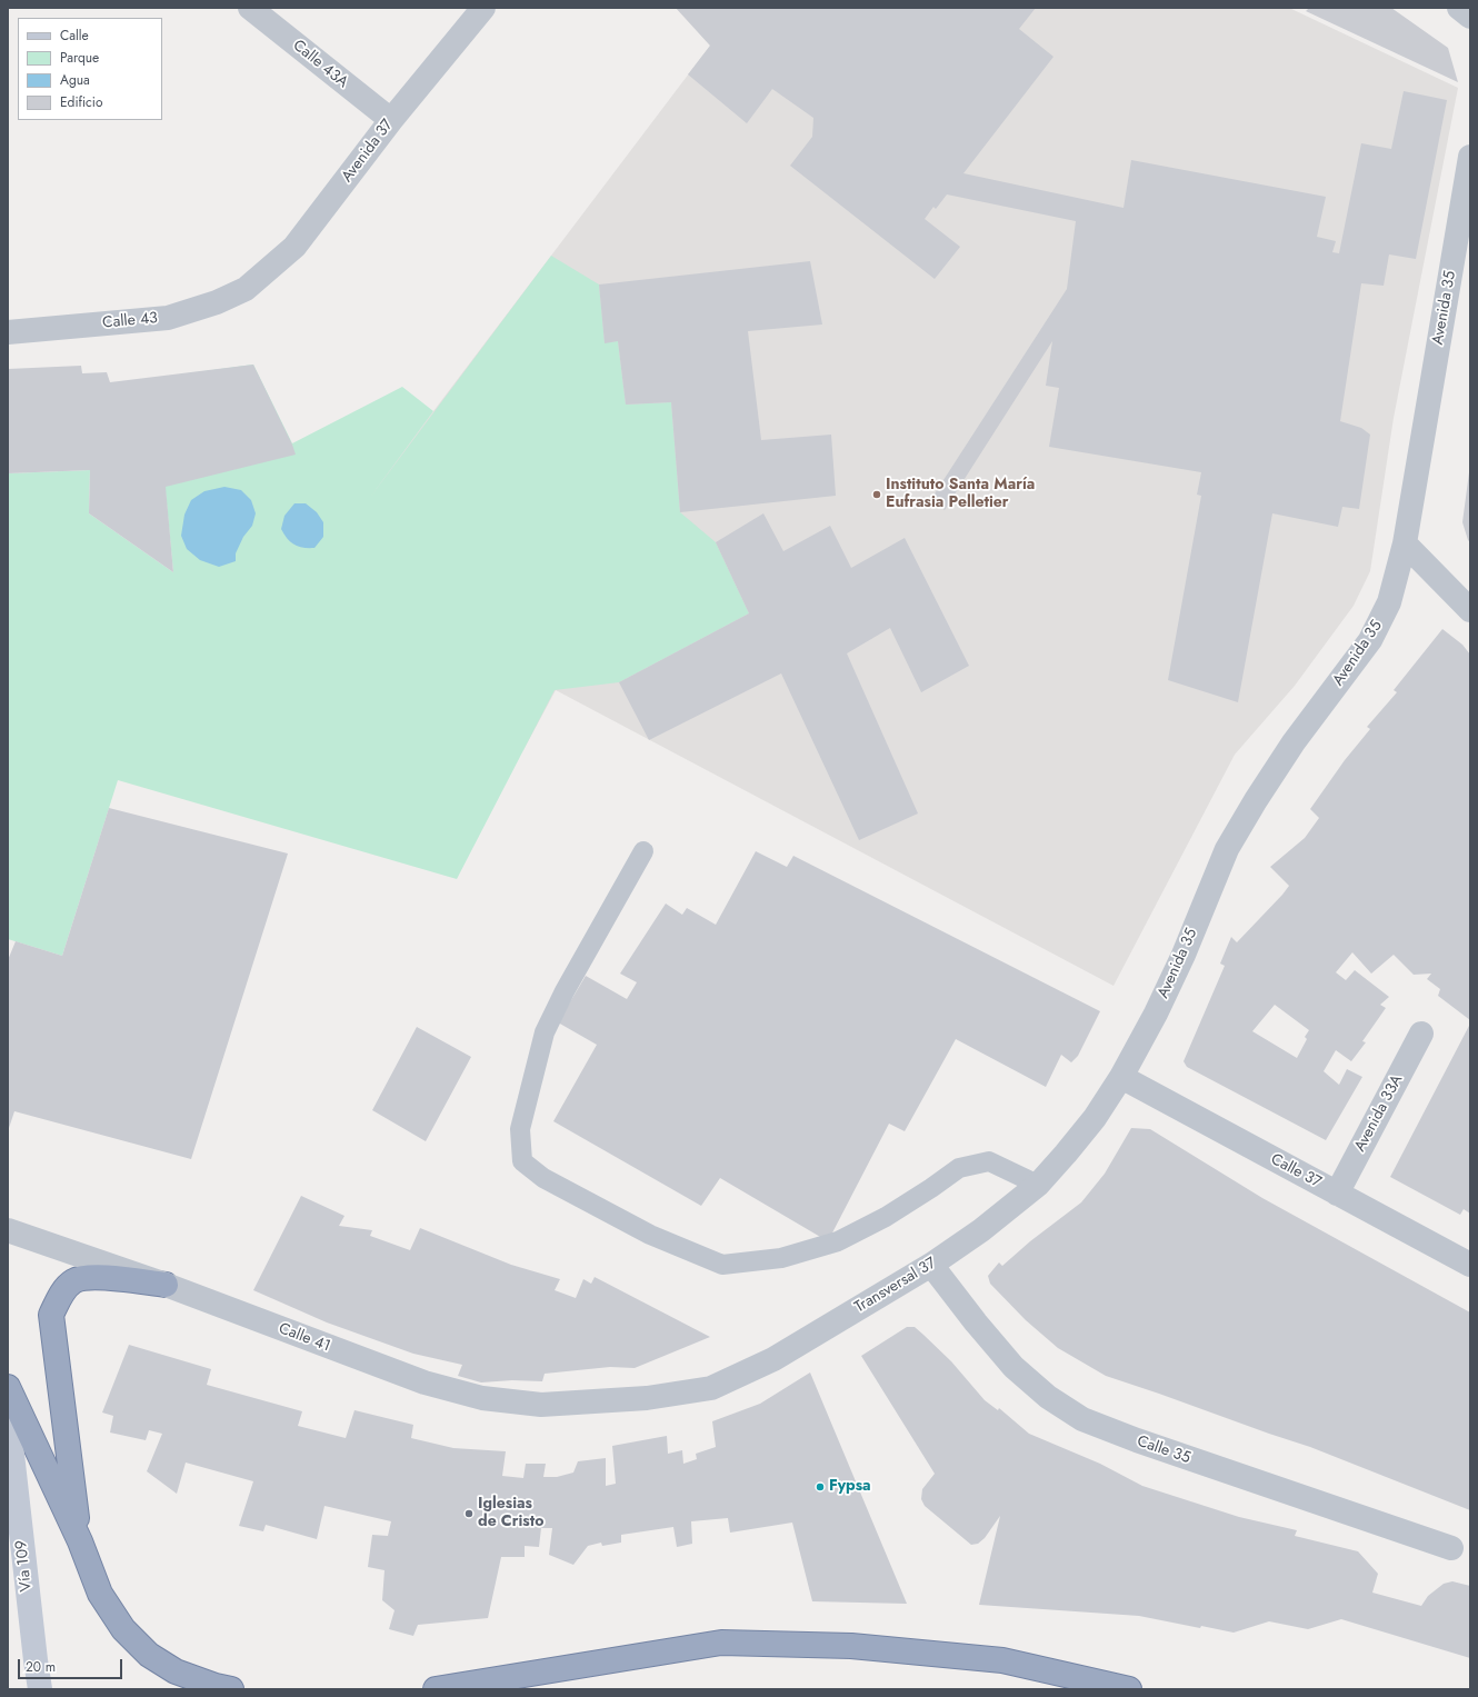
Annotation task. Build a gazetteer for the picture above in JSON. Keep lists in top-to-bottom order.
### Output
{
  "streets": {
    "main road": ["Vía 109"],
    "street": [
      "Calle 43A",
      "Avenida 37",
      "Avenida 35",
      "Calle 43",
      "Avenida 33A",
      "Calle 37",
      "Transversal 37",
      "Calle 41",
      "Calle 35"
    ]
  },
  "crossings": [
    ["Calle 43A", "Avenida 37"],
    ["Avenida 37", "Calle 43"],
    ["Avenida 35", "Calle 37"],
    ["Avenida 35", "Transversal 37"],
    ["Avenida 33A", "Calle 37"],
    ["Calle 37", "Transversal 37"],
    ["Transversal 37", "Calle 41"],
    ["Transversal 37", "Calle 35"]
  ],
  "places": ["Instituto Santa María Eufrasia Pelletier", "Fypsa", "Iglesias de Cristo"],
  "legend": [
    "Calle",
    "Parque",
    "Agua",
    "Edificio"
  ],
  "scale_bar": "20 m"
}
